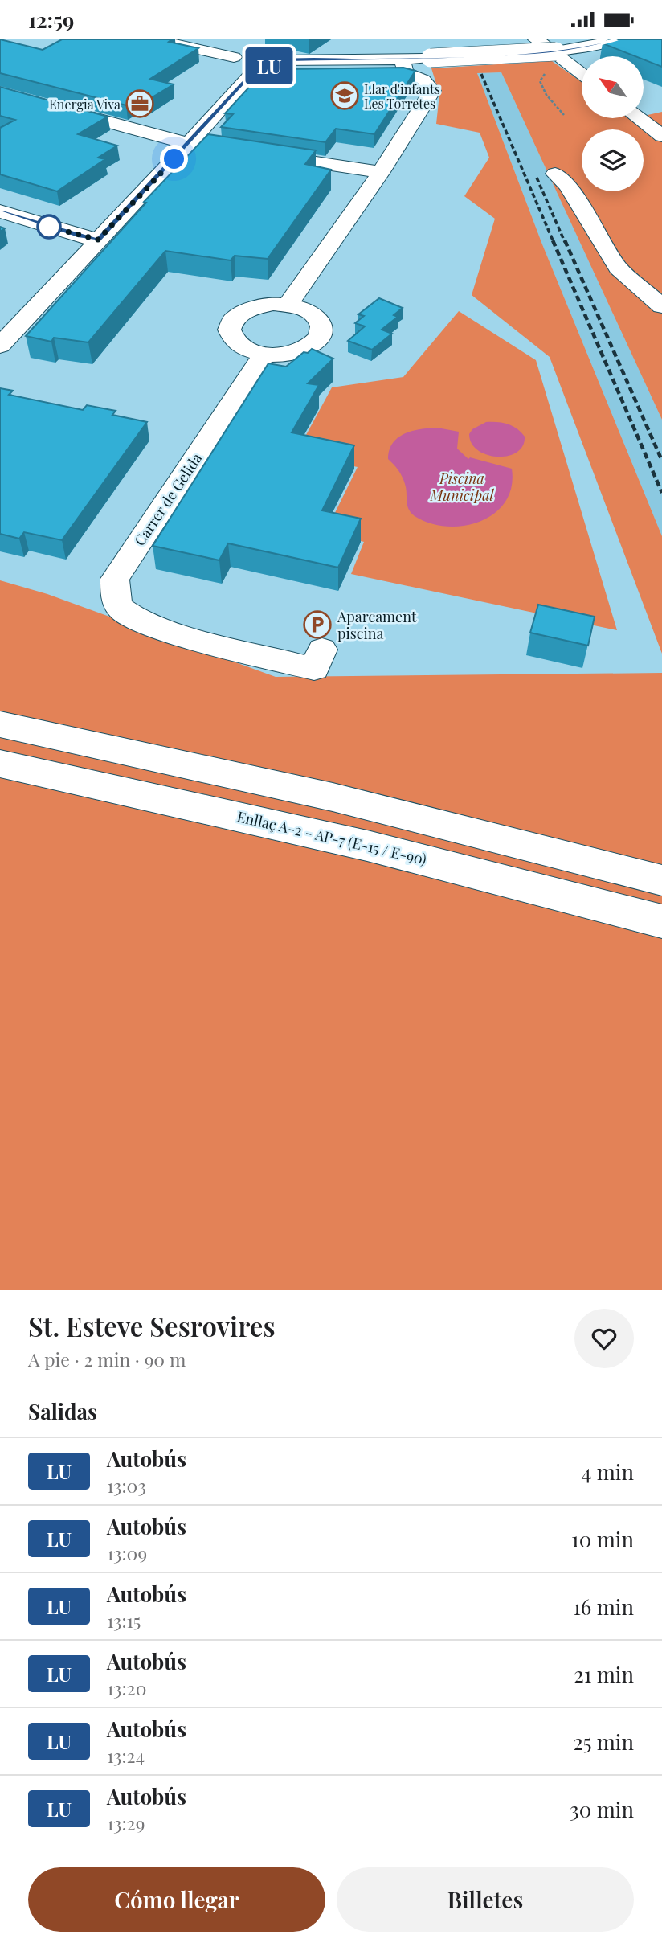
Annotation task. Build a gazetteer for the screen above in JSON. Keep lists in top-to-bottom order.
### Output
{
  "streets": {
    "main road": ["Carrer de Gelida", "Enllaç A-2 - AP-7 (E-15 / E-90)"]
  },
  "parks": ["Piscina Municipal"],
  "places": {
    "school or university": ["Llar d'infants Les Torretes"],
    "office": ["Energia Viva"],
    "parking": ["Aparcament piscina"]
  },
  "lines": ["bus line LU"],
  "north": "top left",
  "page": {
    "status": "12:59",
    "on_map": "LU",
    "heading": [
      ["St. Esteve Sesrovires", "A pie · 2 min · 90 m"],
      "Salidas"
    ],
    "list": [
      {
        "mark": "LU",
        "name": "Autobús",
        "note": "13:03",
        "value": "4 min"
      },
      {
        "mark": "LU",
        "name": "Autobús",
        "note": "13:09",
        "value": "10 min"
      },
      {
        "mark": "LU",
        "name": "Autobús",
        "note": "13:15",
        "value": "16 min"
      },
      {
        "mark": "LU",
        "name": "Autobús",
        "note": "13:20",
        "value": "21 min"
      },
      {
        "mark": "LU",
        "name": "Autobús",
        "note": "13:24",
        "value": "25 min"
      },
      {
        "mark": "LU",
        "name": "Autobús",
        "note": "13:29",
        "value": "30 min"
      }
    ],
    "buttons": ["Cómo llegar", "Billetes"]
  }
}
